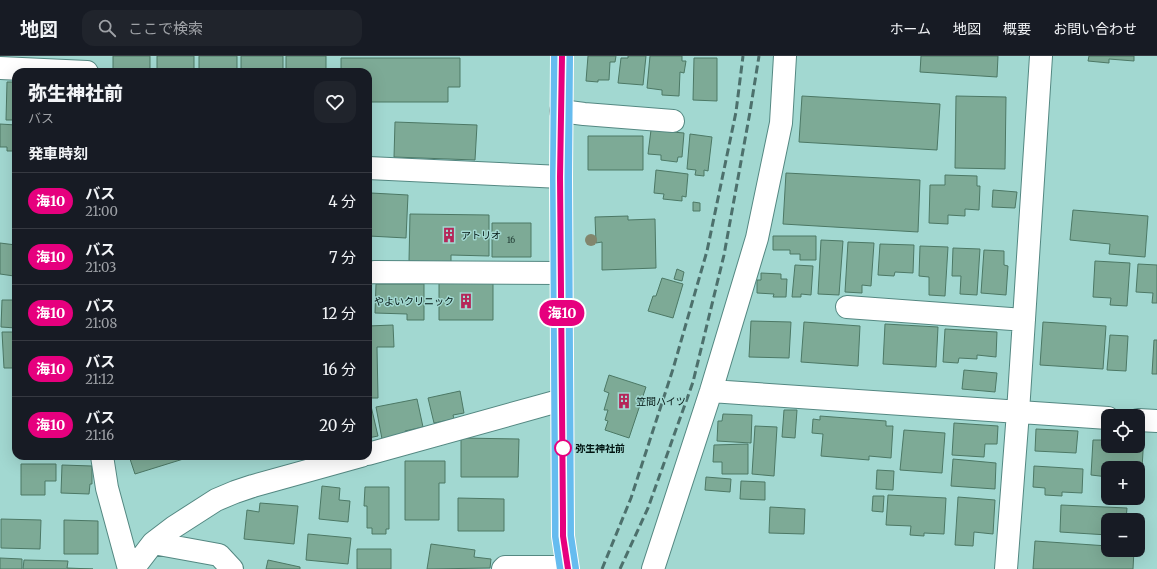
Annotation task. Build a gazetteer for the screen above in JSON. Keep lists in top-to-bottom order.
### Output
{
  "places": {
    "building": ["アトリオ", "やよいクリニック", "笠間ハイツ"],
    "other": ["弥生神社前"]
  },
  "lines": ["bus line 海10"],
  "house_numbers": ["16"],
  "page": {
    "header": "地図",
    "search": "ここで検索",
    "nav": [
      "ホーム",
      "地図",
      "概要",
      "お問い合わせ"
    ],
    "on_map": "海10",
    "heading": [
      ["弥生神社前", "バス"],
      "発車時刻"
    ],
    "list": [
      {
        "mark": "海10",
        "name": "バス",
        "note": "21:00",
        "value": "4 分"
      },
      {
        "mark": "海10",
        "name": "バス",
        "note": "21:03",
        "value": "7 分"
      },
      {
        "mark": "海10",
        "name": "バス",
        "note": "21:08",
        "value": "12 分"
      },
      {
        "mark": "海10",
        "name": "バス",
        "note": "21:12",
        "value": "16 分"
      },
      {
        "mark": "海10",
        "name": "バス",
        "note": "21:16",
        "value": "20 分"
      }
    ],
    "map_buttons": ["+", "−"]
  }
}
